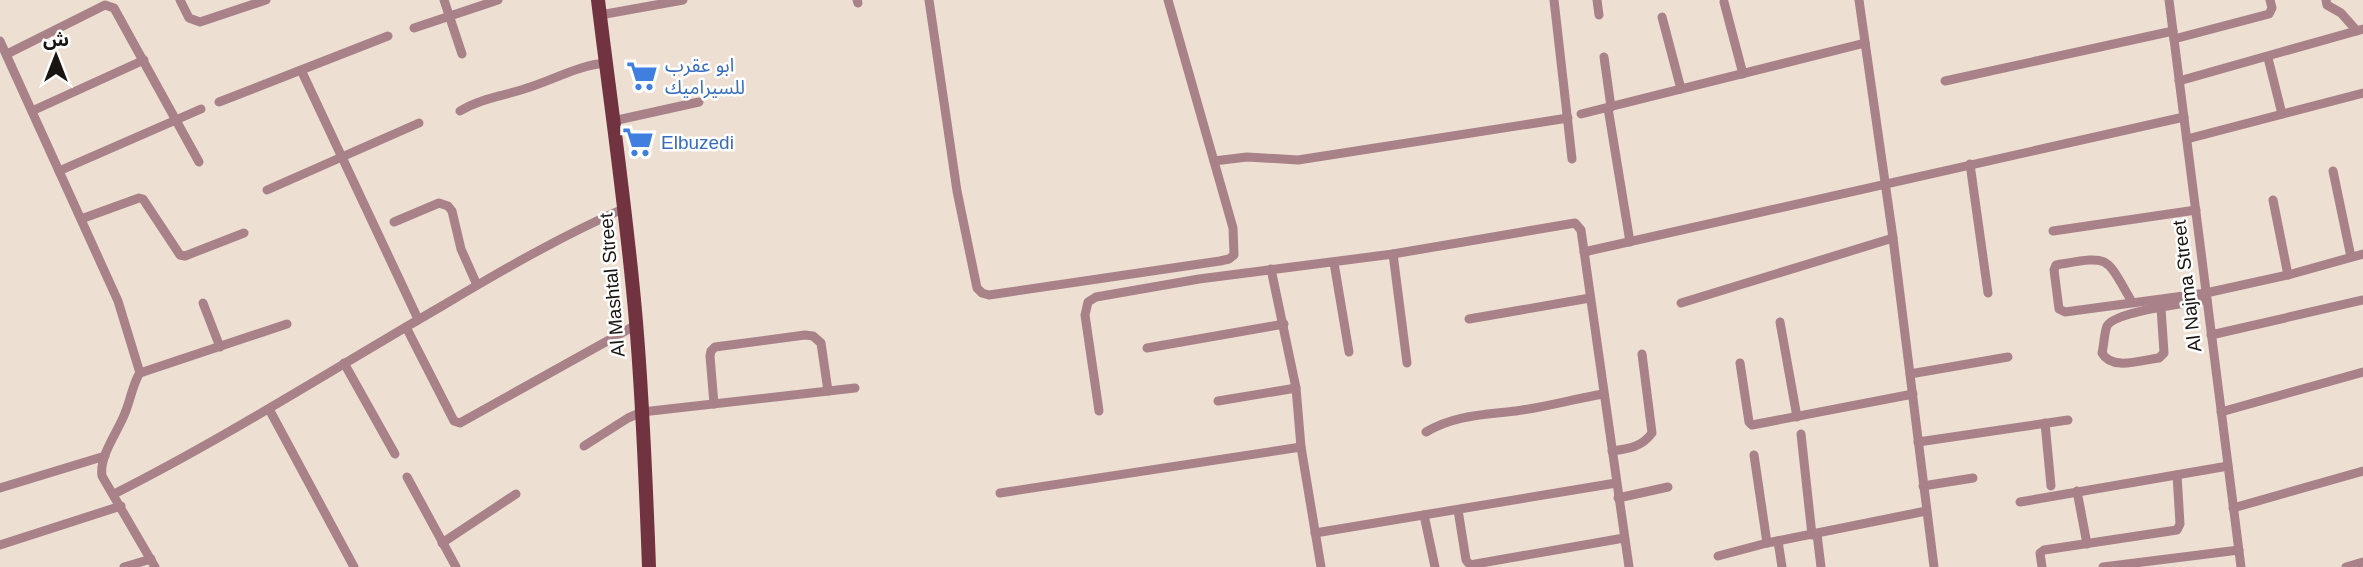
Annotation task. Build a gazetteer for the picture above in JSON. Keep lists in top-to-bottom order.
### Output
{
  "streets": {
    "main road": ["Al Mashtal Street"],
    "street": ["Al Najma Street"]
  },
  "places": {
    "supermarket": ["ابو عقرب للسيراميك", "Elbuzedi"]
  },
  "north": "top"
}
